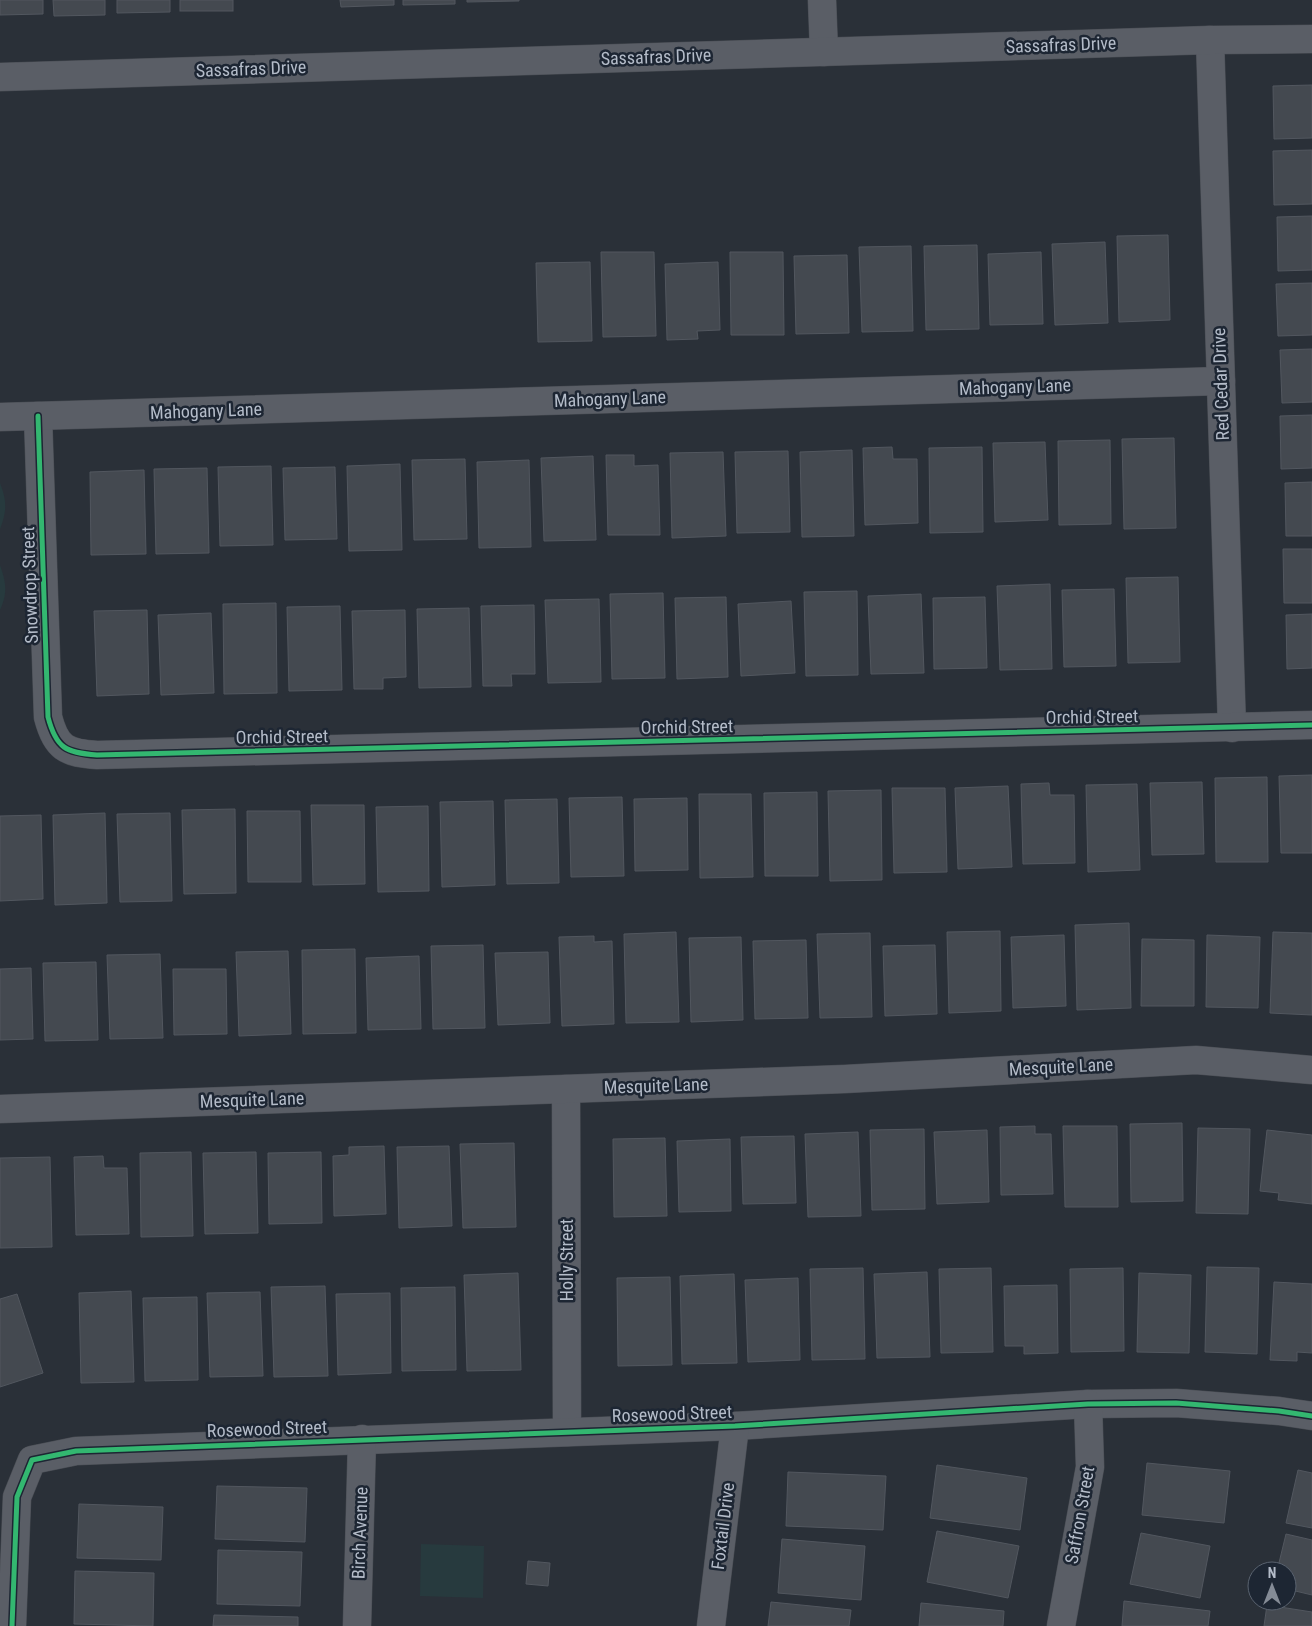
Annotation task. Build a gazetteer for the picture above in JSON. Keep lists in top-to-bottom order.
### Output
{
  "streets": {
    "street": [
      "Sassafras Drive",
      "Red Cedar Drive",
      "Mahogany Lane",
      "Snowdrop Street",
      "Orchid Street",
      "Mesquite Lane",
      "Holly Street",
      "Rosewood Street",
      "Saffron Street",
      "Foxtail Drive",
      "Birch Avenue"
    ]
  },
  "crossings": [
    ["Sassafras Drive", "Red Cedar Drive"],
    ["Red Cedar Drive", "Mahogany Lane"],
    ["Red Cedar Drive", "Orchid Street"],
    ["Mahogany Lane", "Snowdrop Street"],
    ["Snowdrop Street", "Orchid Street"],
    ["Mesquite Lane", "Holly Street"],
    ["Holly Street", "Rosewood Street"],
    ["Rosewood Street", "Saffron Street"],
    ["Rosewood Street", "Foxtail Drive"],
    ["Rosewood Street", "Birch Avenue"]
  ],
  "north": "top"
}
